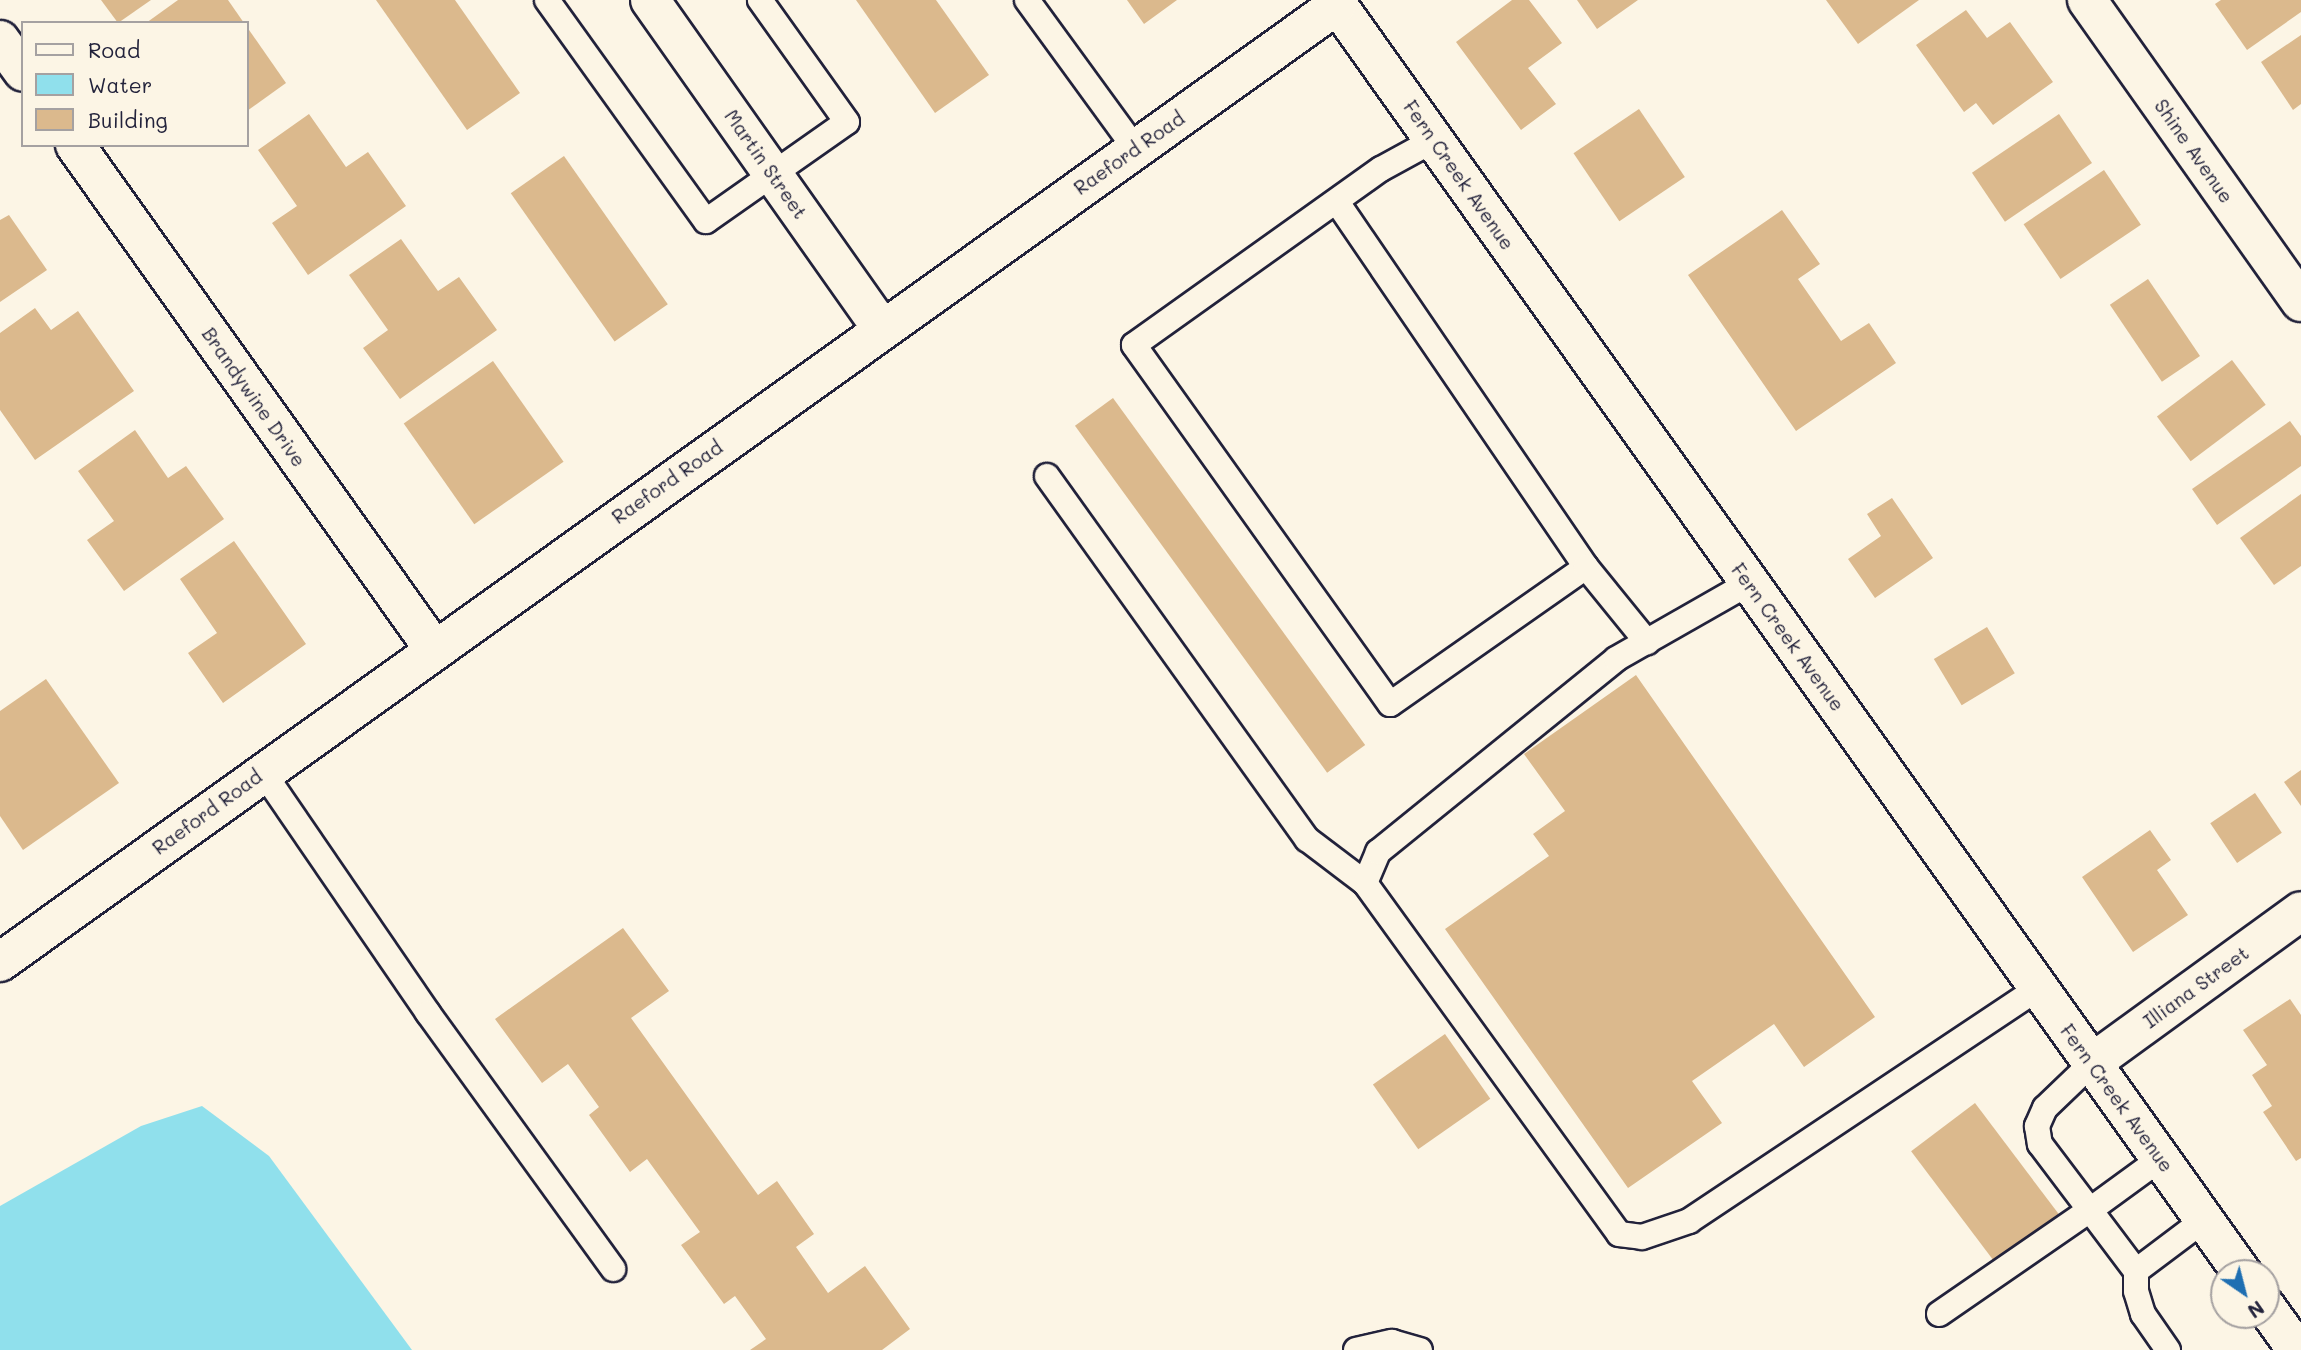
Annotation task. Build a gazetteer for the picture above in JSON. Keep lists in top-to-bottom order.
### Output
{
  "streets": {
    "street": [
      "Shine Avenue",
      "Raeford Road",
      "Martin Street",
      "Fern Creek Avenue",
      "Brandywine Drive",
      "Illiana Street"
    ]
  },
  "crossings": [
    ["Raeford Road", "Martin Street"],
    ["Raeford Road", "Fern Creek Avenue"],
    ["Raeford Road", "Brandywine Drive"],
    ["Fern Creek Avenue", "Illiana Street"]
  ],
  "legend": ["Road", "Water", "Building"],
  "north": "bottom right"
}
